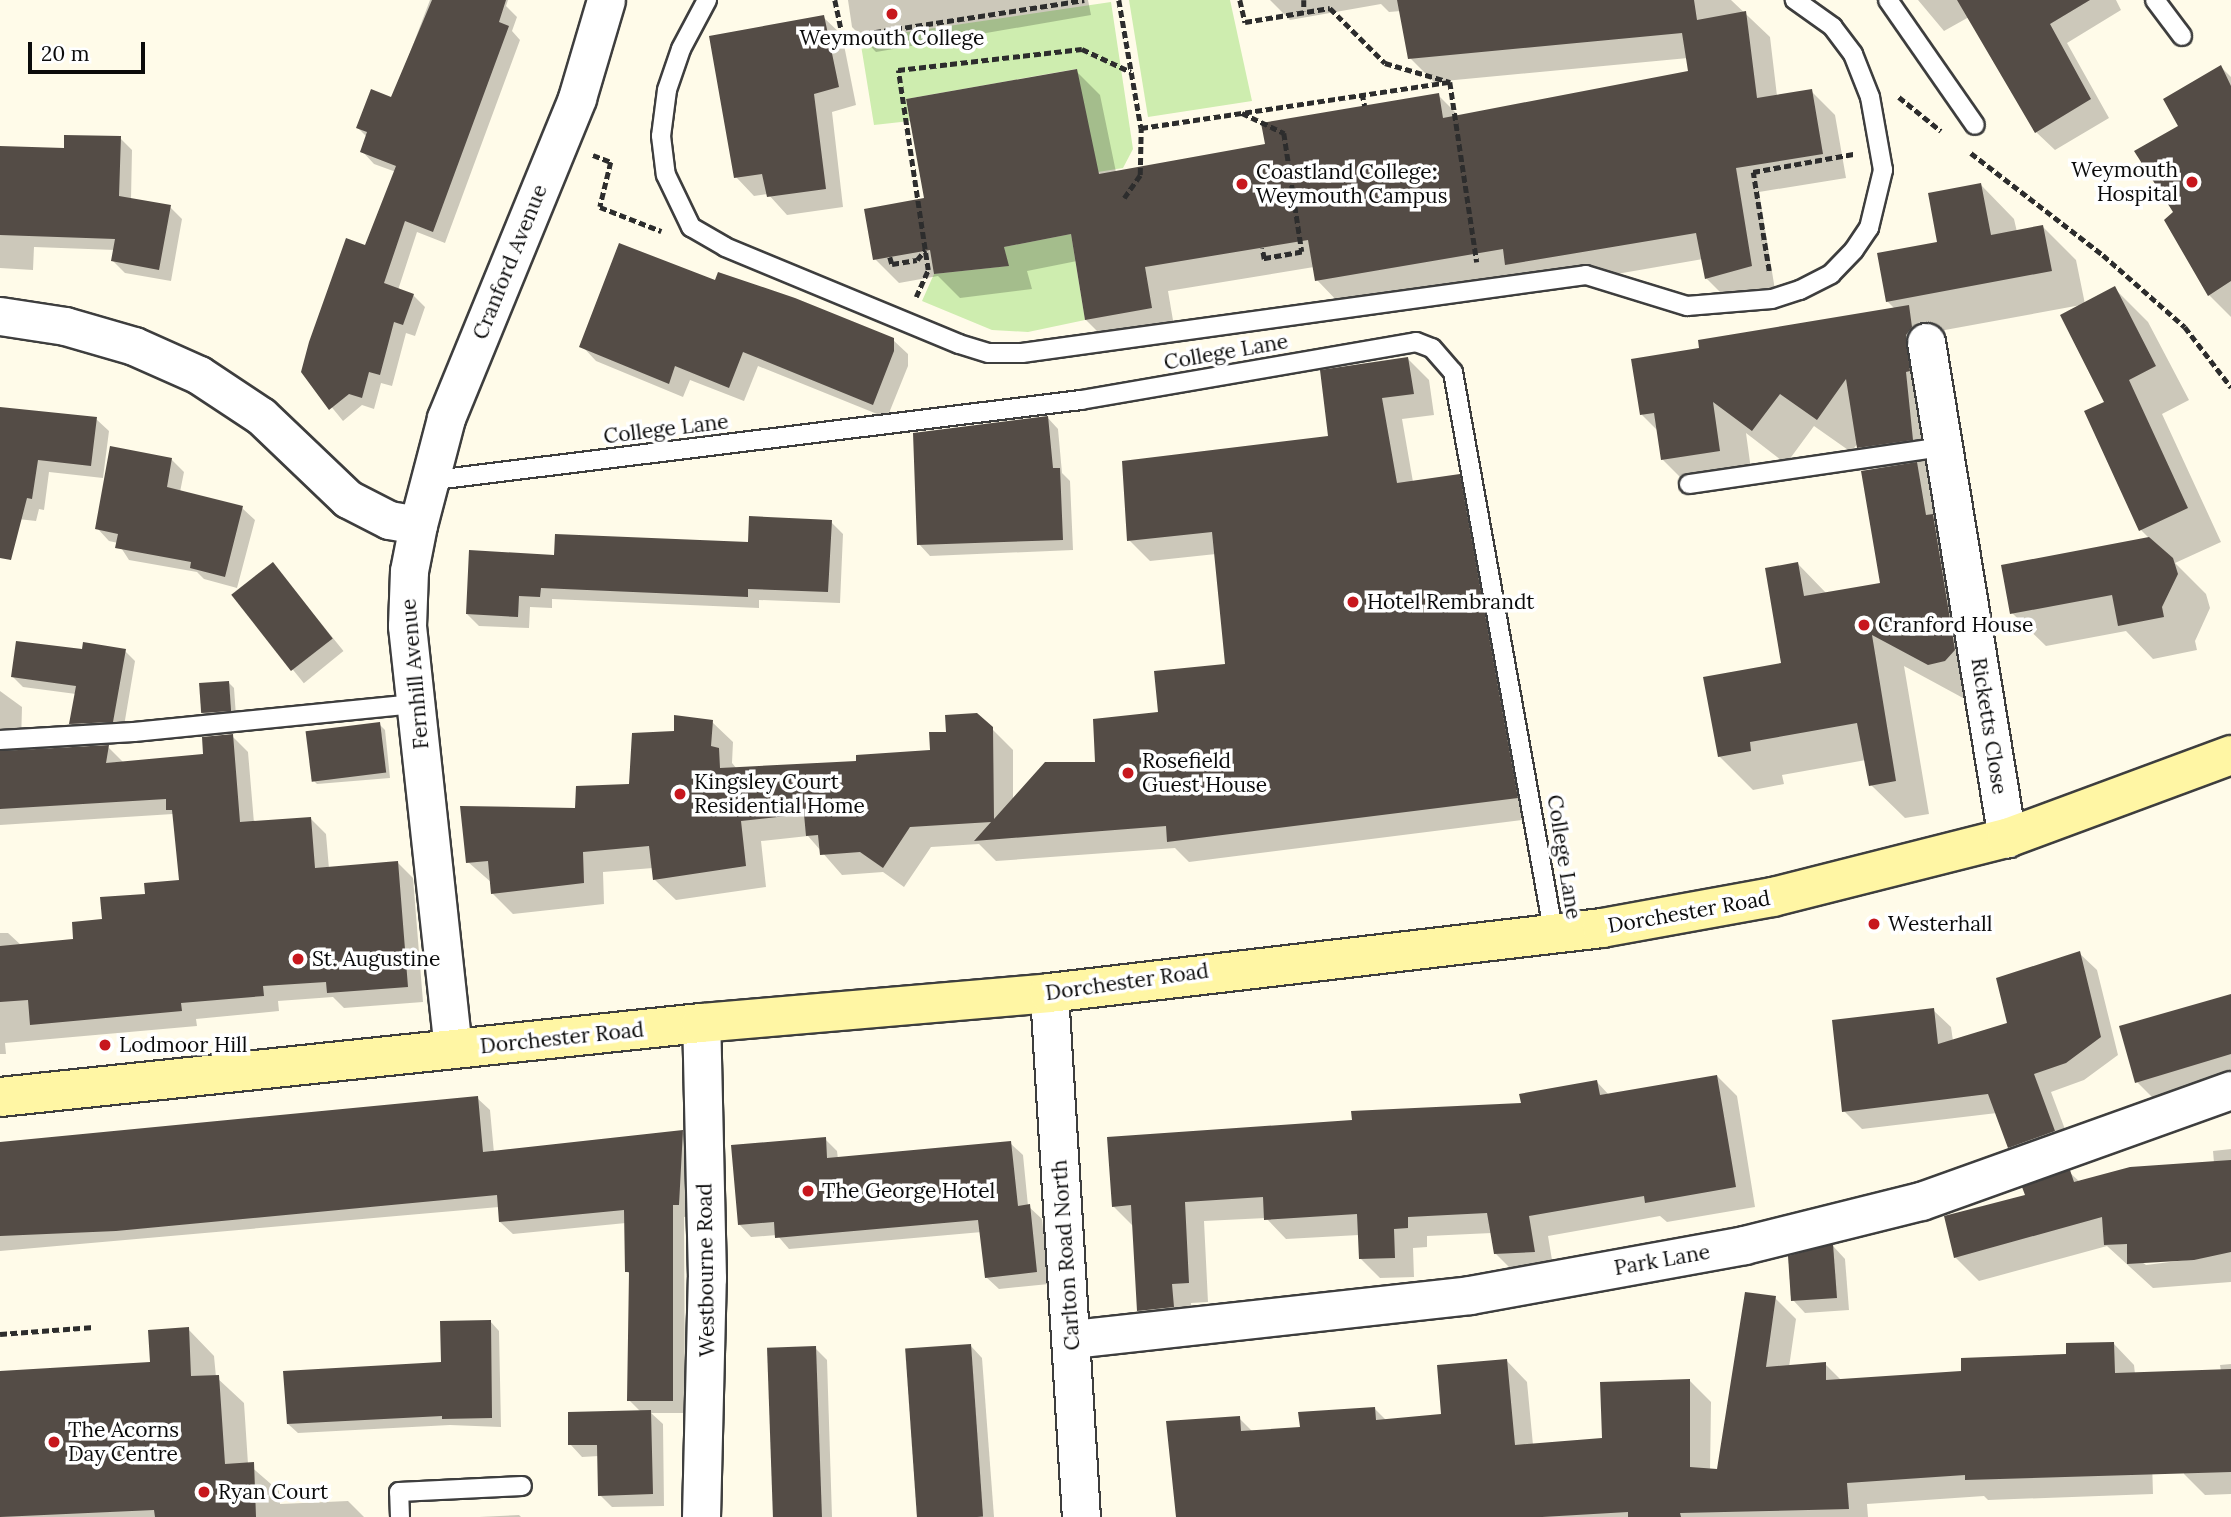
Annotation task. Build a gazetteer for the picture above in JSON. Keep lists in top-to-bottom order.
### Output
{
  "streets": {
    "main road": ["Dorchester Road"],
    "street": [
      "Cranford Avenue",
      "Fernhill Avenue",
      "Ricketts Close",
      "Carlton Road North",
      "Park Lane",
      "Westbourne Road"
    ],
    "lane": ["College Lane"]
  },
  "crossings": [
    ["Cranford Avenue", "College Lane"],
    ["Cranford Avenue", "Fernhill Avenue"],
    ["College Lane", "Dorchester Road"],
    ["Fernhill Avenue", "Dorchester Road"],
    ["Ricketts Close", "Dorchester Road"],
    ["Dorchester Road", "Carlton Road North"],
    ["Dorchester Road", "Westbourne Road"],
    ["Carlton Road North", "Park Lane"]
  ],
  "places": [
    "Weymouth College",
    "Weymouth Hospital",
    "Coastland College: Weymouth Campus",
    "Hotel Rembrandt",
    "Cranford House",
    "Rosefield Guest House",
    "Kingsley Court Residential Home",
    "Westerhall",
    "St. Augustine",
    "Lodmoor Hill",
    "The George Hotel",
    "The Acorns Day Centre",
    "Ryan Court"
  ],
  "scale_bar": "20 m"
}
